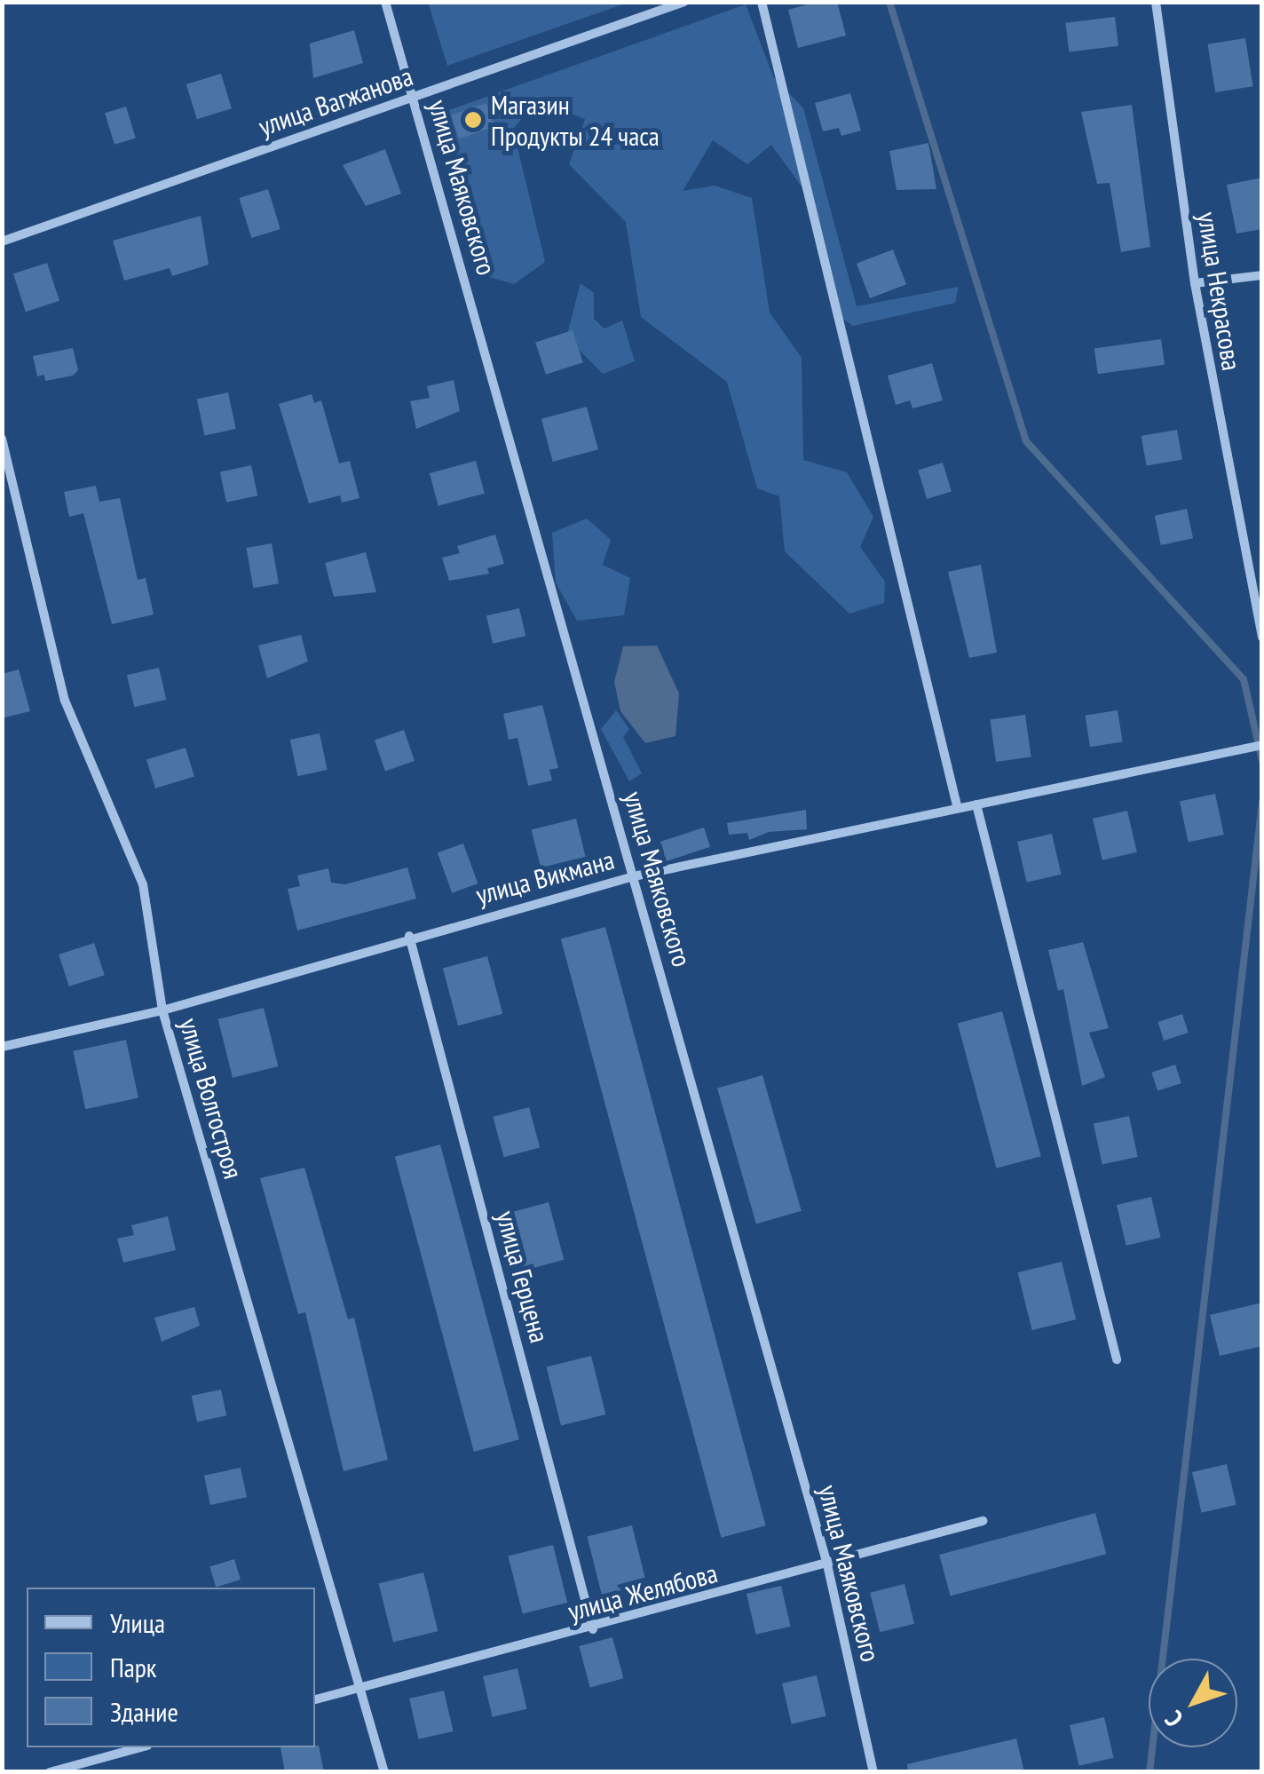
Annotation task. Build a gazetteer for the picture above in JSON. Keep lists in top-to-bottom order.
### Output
{
  "streets": {
    "street": [
      "улица Вагжанова",
      "улица Маяковского",
      "улица Некрасова",
      "улица Викмана",
      "улица Волгостроя",
      "улица Герцена",
      "улица Желябова"
    ]
  },
  "crossings": [
    ["улица Вагжанова", "улица Маяковского"],
    ["улица Маяковского", "улица Викмана"],
    ["улица Маяковского", "улица Желябова"],
    ["улица Викмана", "улица Волгостроя"],
    ["улица Викмана", "улица Герцена"],
    ["улица Волгостроя", "улица Желябова"],
    ["улица Герцена", "улица Желябова"]
  ],
  "places": ["Магазин Продукты 24 часа"],
  "legend": ["Улица", "Парк", "Здание"],
  "north": "bottom left"
}
